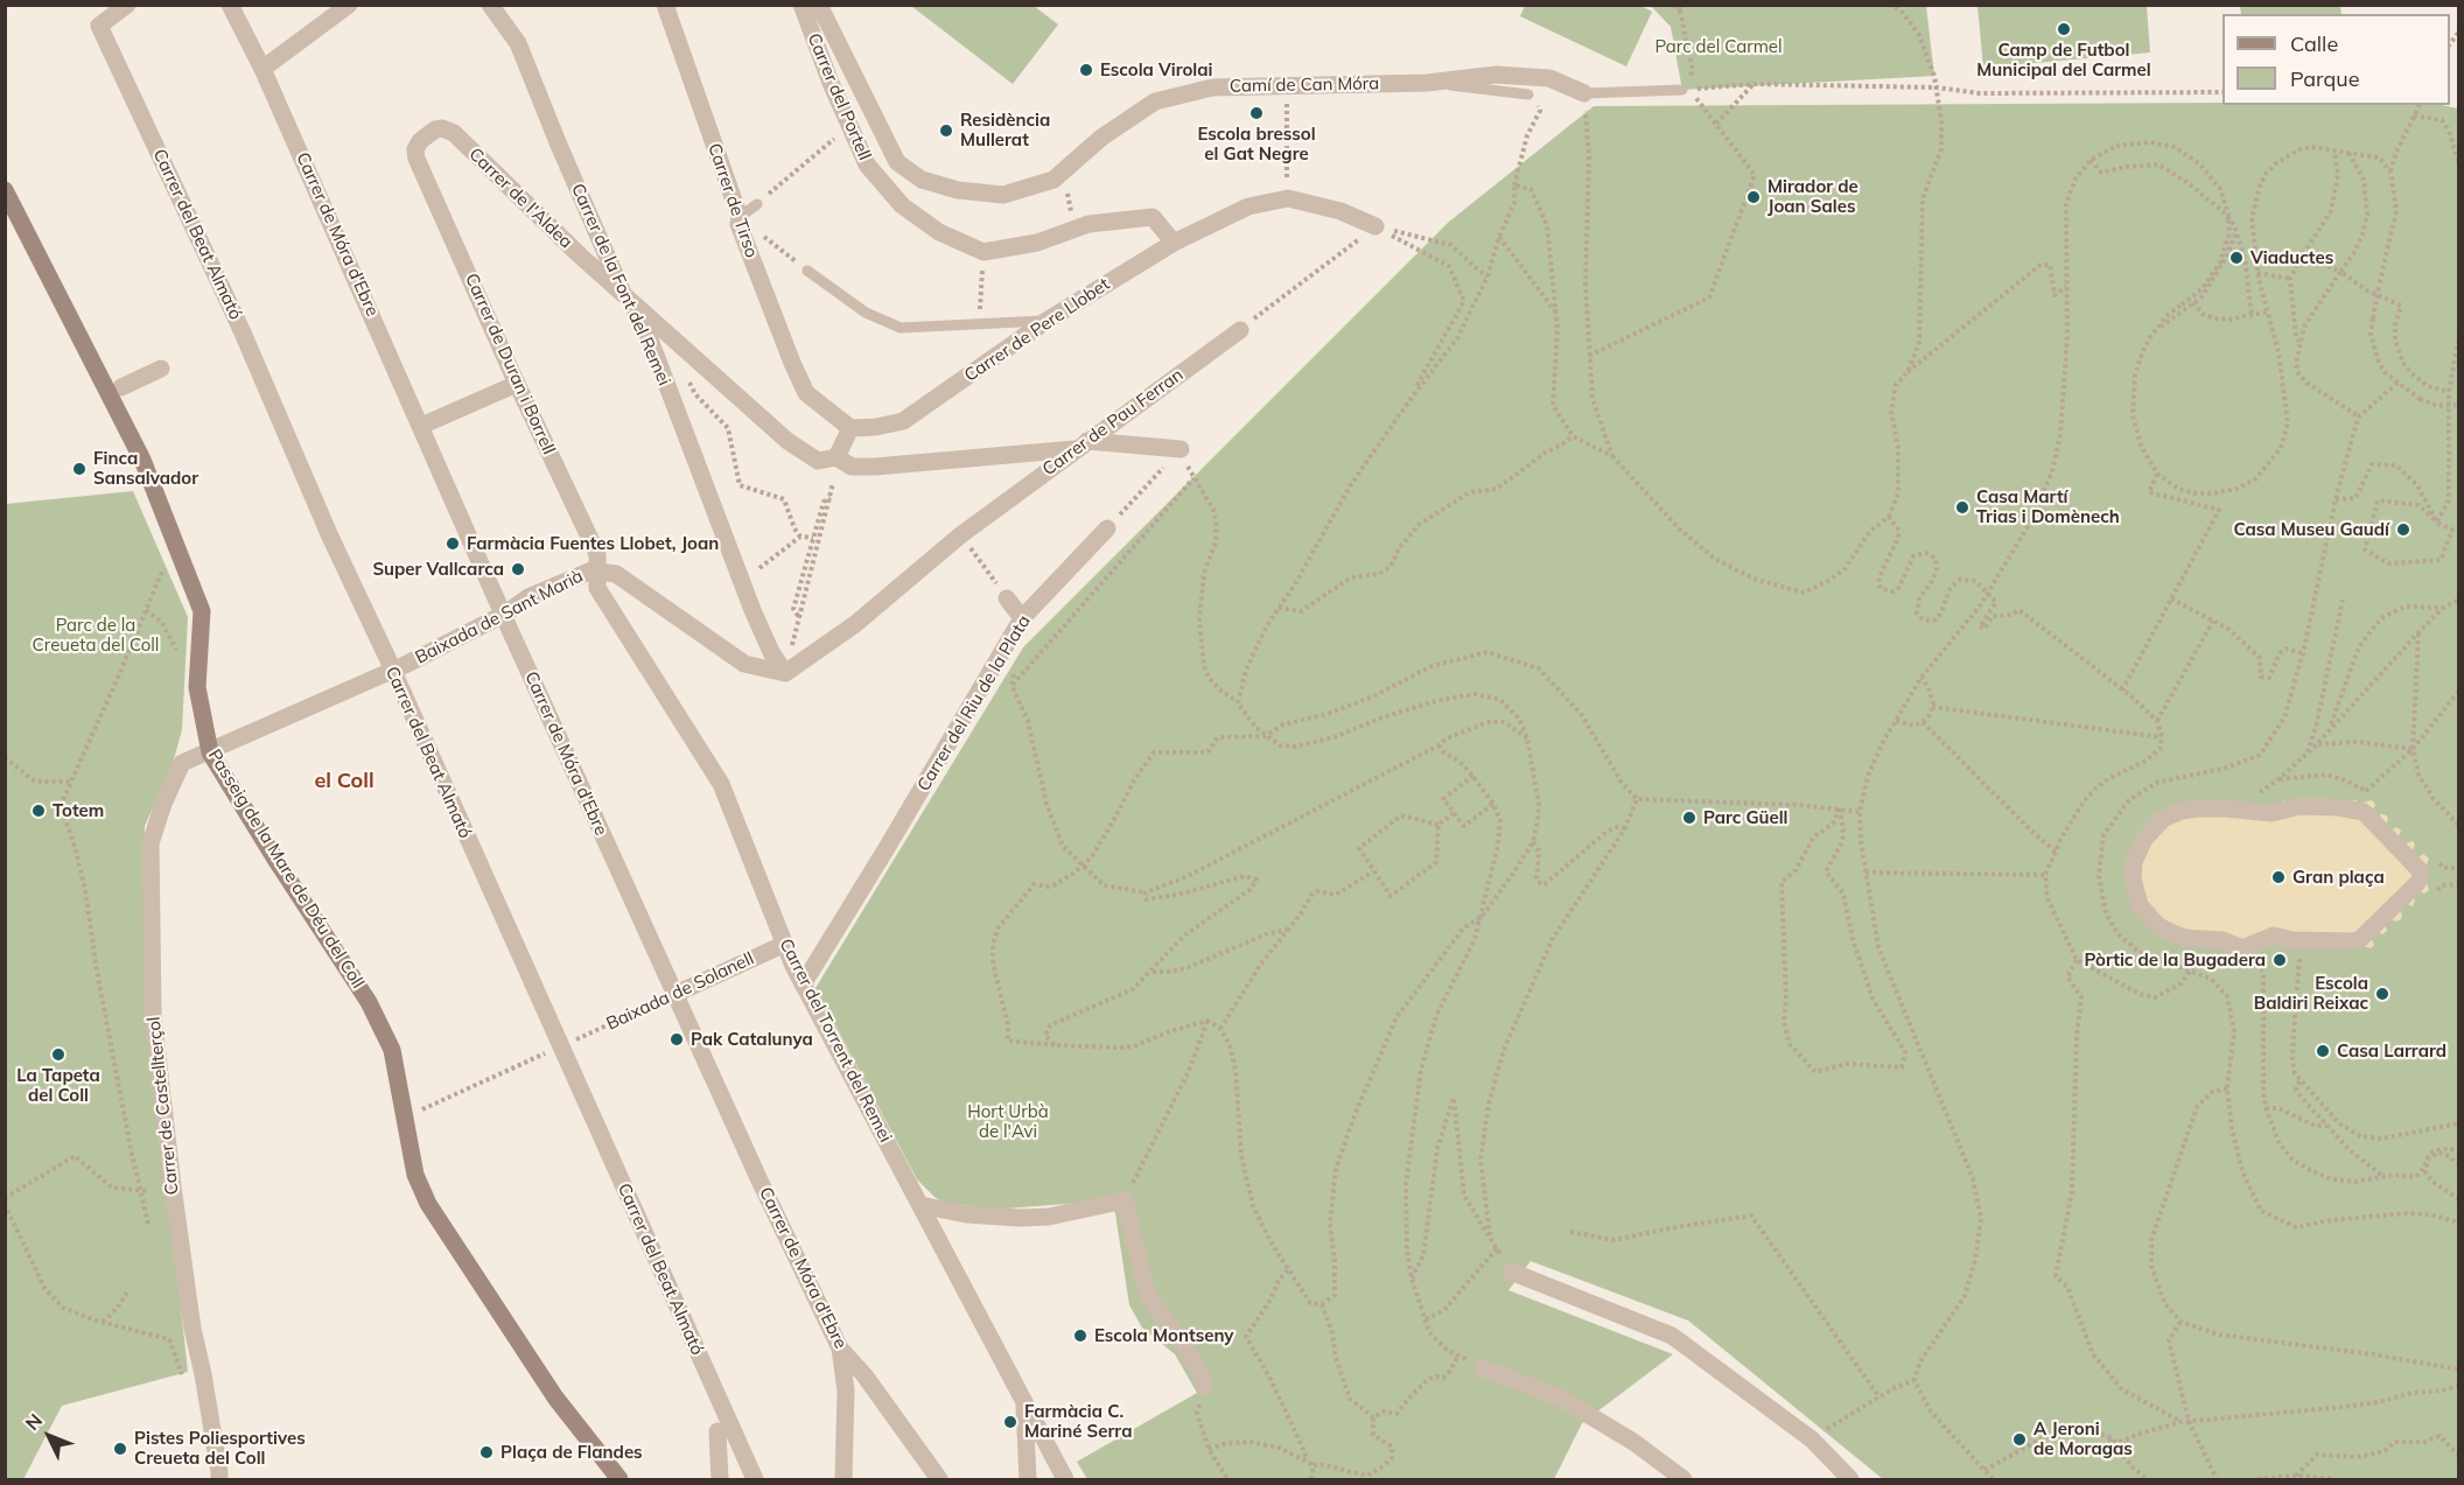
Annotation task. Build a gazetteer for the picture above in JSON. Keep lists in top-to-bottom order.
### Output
{
  "streets": {
    "street": [
      "Camí de Can Móra",
      "Carrer del Portell",
      "Carrer de l'Aldea",
      "Carrer de Tirso",
      "Carrer del Beat Almató",
      "Carrer de Móra d'Ebre",
      "Carrer de la Font del Remei",
      "Carrer de Pere Llobet",
      "Carrer de Duran i Borrell",
      "Carrer de Pau Ferran",
      "Baixada de Sant Marià",
      "Carrer del Riu de la Plata",
      "Passeig de la Mare de Déu del Coll",
      "Baixada de Solanell",
      "Carrer del Torrent del Remei",
      "Carrer de Castellterçol"
    ]
  },
  "crossings": [
    ["Carrer de l'Aldea", "Carrer de la Font del Remei"],
    ["Carrer de l'Aldea", "Carrer de Duran i Borrell"],
    ["Carrer de l'Aldea", "Carrer de Pau Ferran"],
    ["Carrer de Tirso", "Carrer de Pere Llobet"],
    ["Carrer del Beat Almató", "Baixada de Sant Marià"],
    ["Carrer de Móra d'Ebre", "Baixada de Sant Marià"],
    ["Carrer de Móra d'Ebre", "Baixada de Solanell"],
    ["Carrer de la Font del Remei", "Carrer de Pau Ferran"],
    ["Carrer de Duran i Borrell", "Baixada de Sant Marià"],
    ["Carrer de Duran i Borrell", "Carrer del Torrent del Remei"],
    ["Baixada de Sant Marià", "Passeig de la Mare de Déu del Coll"],
    ["Baixada de Sant Marià", "Carrer del Torrent del Remei"],
    ["Baixada de Sant Marià", "Carrer de Castellterçol"],
    ["Carrer del Riu de la Plata", "Carrer del Torrent del Remei"],
    ["Passeig de la Mare de Déu del Coll", "Carrer de Castellterçol"],
    ["Baixada de Solanell", "Carrer del Torrent del Remei"]
  ],
  "districts": ["el Coll"],
  "parks": ["Parc del Carmel", "Parc de la Creueta del Coll", "Hort Urbà de l'Avi"],
  "places": [
    "Camp de Futbol Municipal del Carmel",
    "Escola Virolai",
    "Escola bressol el Gat Negre",
    "Residència Mullerat",
    "Mirador de Joan Sales",
    "Viaductes",
    "Finca Sansalvador",
    "Casa Martí Trias i Domènech",
    "Casa Museu Gaudí",
    "Farmàcia Fuentes Llobet, Joan",
    "Super Vallcarca",
    "Totem",
    "Parc Güell",
    "Gran plaça",
    "Pòrtic de la Bugadera",
    "Escola Baldiri Reixac",
    "Pak Catalunya",
    "Casa Larrard",
    "La Tapeta del Coll",
    "Escola Montseny",
    "Farmàcia C. Mariné Serra",
    "A Jeroni de Moragas",
    "Pistes Poliesportives Creueta del Coll",
    "Plaça de Flandes"
  ],
  "legend": ["Calle", "Parque"],
  "north": "top left"
}
